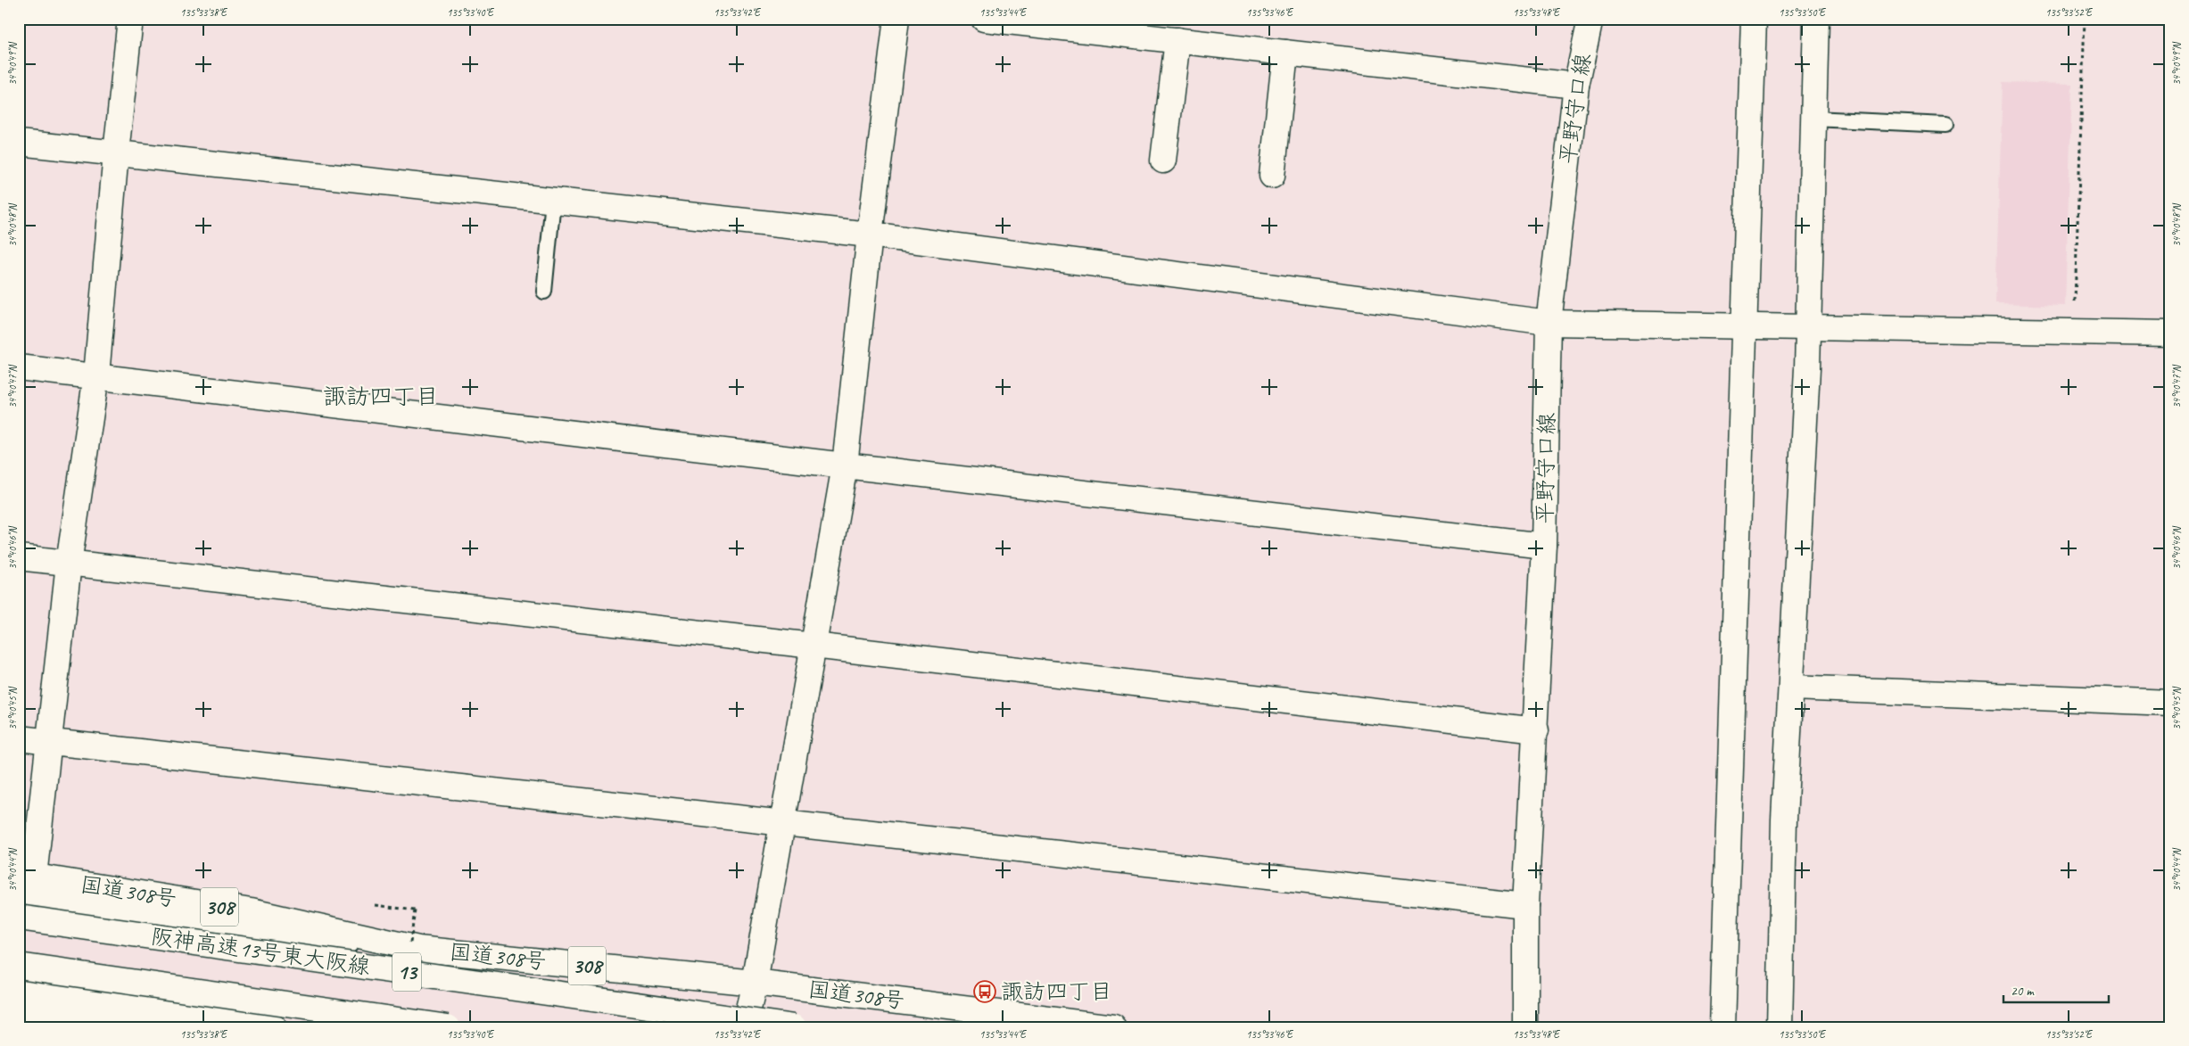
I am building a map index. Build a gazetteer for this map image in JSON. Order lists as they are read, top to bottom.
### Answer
{
  "streets": {
    "main road": [
      "平野守口線",
      "国道308号",
      "308",
      "阪神高速13号東大阪線",
      "13"
    ]
  },
  "districts": ["諏訪四丁目"],
  "places": {
    "bus stop": ["諏訪四丁目"]
  },
  "scale_bar": "20 m",
  "coordinates": [
    "135°33'38\"E",
    "135°33'40\"E",
    "135°33'42\"E",
    "135°33'44\"E",
    "135°33'46\"E",
    "135°33'48\"E",
    "135°33'50\"E",
    "135°33'52\"E",
    "34°40'49\"N",
    "34°40'48\"N",
    "34°40'47\"N",
    "34°40'46\"N",
    "34°40'45\"N",
    "34°40'44\"N"
  ]
}
